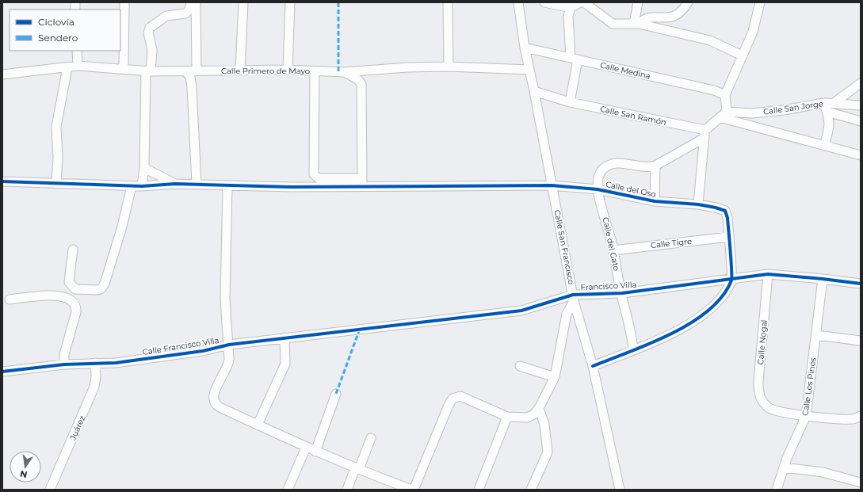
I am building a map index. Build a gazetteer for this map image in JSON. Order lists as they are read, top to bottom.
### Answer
{
  "streets": {
    "street": [
      "Calle Primero de Mayo",
      "Calle Medina",
      "Calle San Jorge",
      "Calle San Ramón",
      "Calle del Oso",
      "Calle Tigre",
      "Calle del Gato",
      "Calle San Francisco",
      "Francisco Villa",
      "Calle Nogal",
      "Calle Francisco Villa",
      "Calle Los Pinos",
      "Juárez"
    ]
  },
  "crossings": [
    ["Calle Primero de Mayo", "Calle San Francisco"],
    ["Calle Medina", "Calle San Francisco"],
    ["Calle San Ramón", "Calle San Francisco"],
    ["Calle del Oso", "Calle Tigre"],
    ["Calle del Oso", "Calle del Gato"],
    ["Calle del Oso", "Calle San Francisco"],
    ["Calle Tigre", "Calle del Gato"],
    ["Calle del Gato", "Francisco Villa"],
    ["Calle San Francisco", "Francisco Villa"],
    ["Francisco Villa", "Calle Nogal"],
    ["Francisco Villa", "Calle Francisco Villa"],
    ["Francisco Villa", "Calle Los Pinos"],
    ["Calle Nogal", "Calle Los Pinos"],
    ["Calle Francisco Villa", "Juárez"]
  ],
  "legend": ["Ciclovía", "Sendero"],
  "north": "bottom"
}
